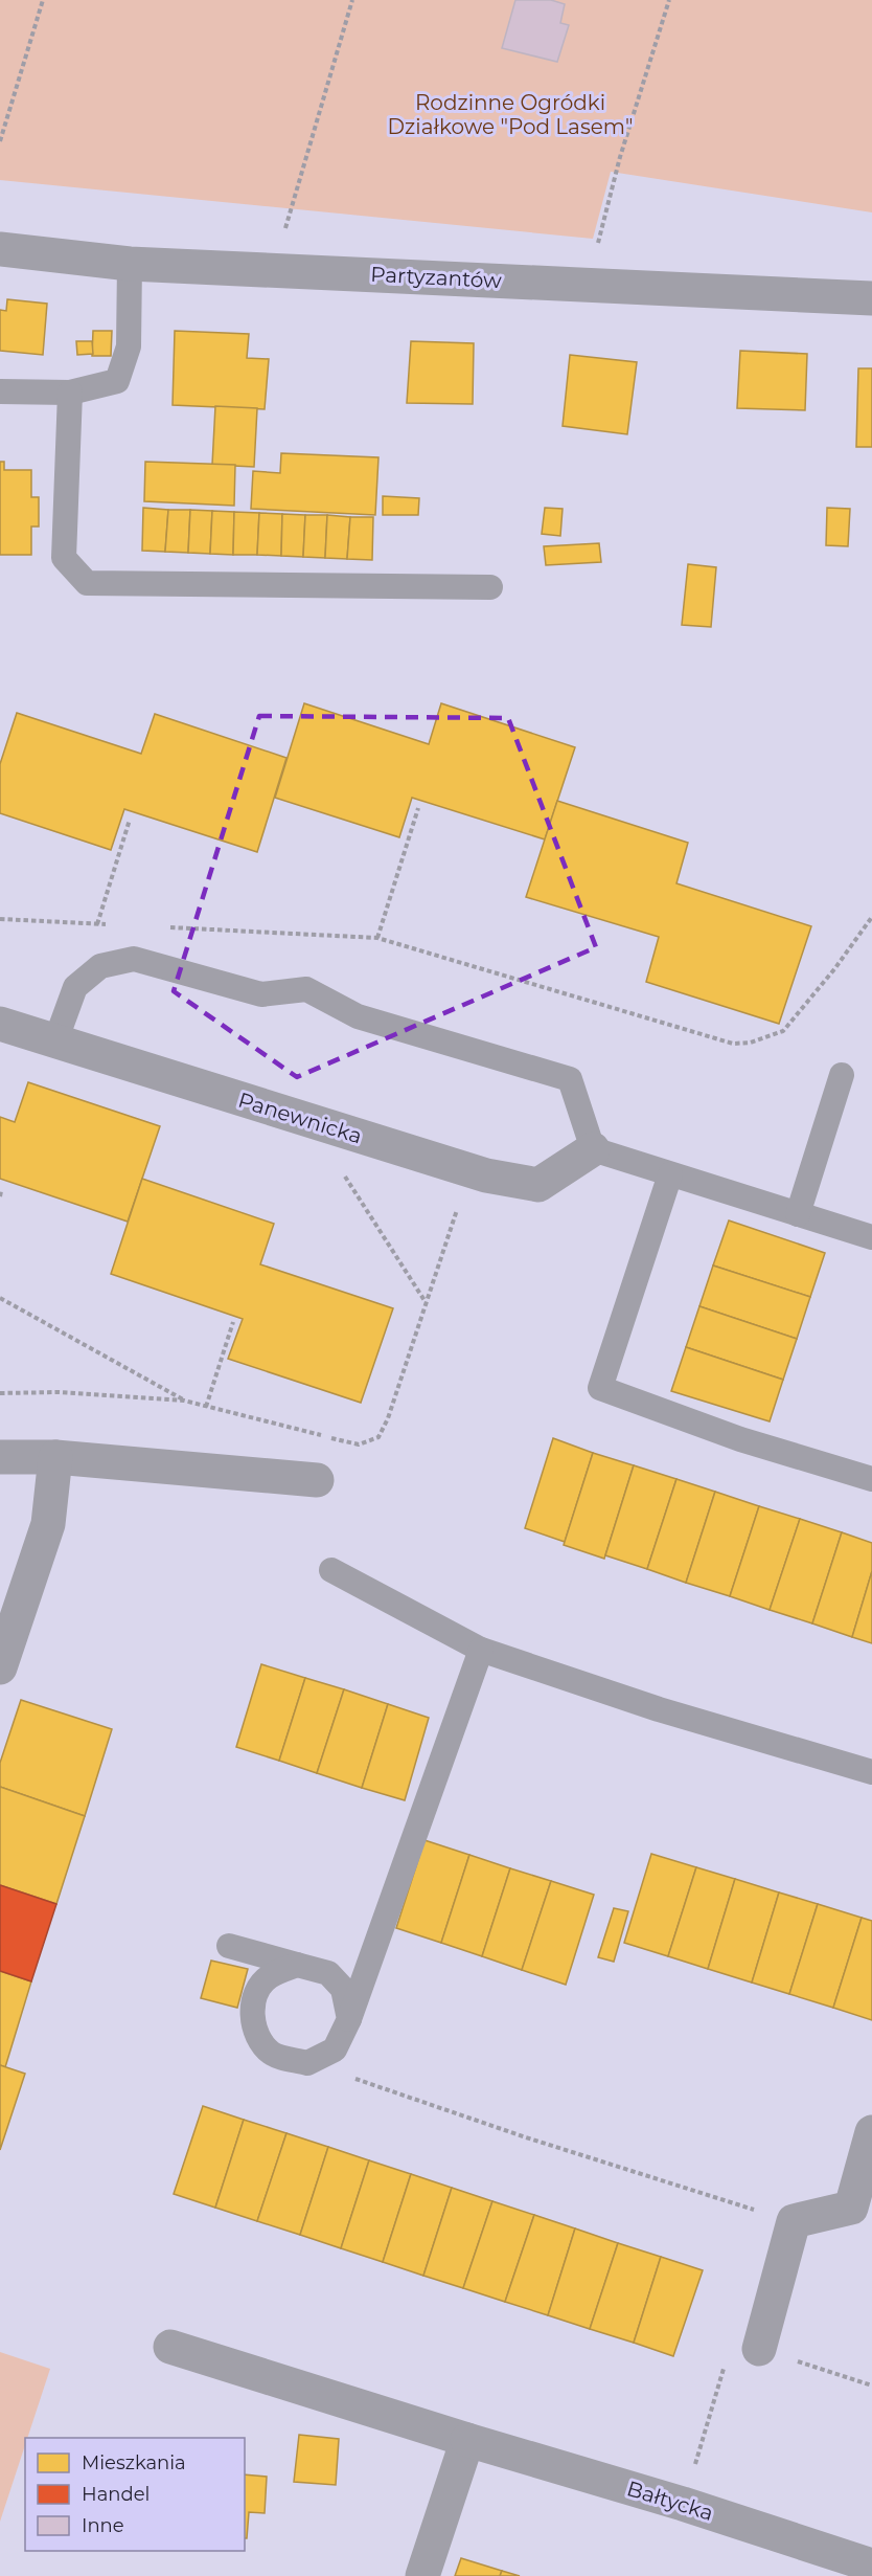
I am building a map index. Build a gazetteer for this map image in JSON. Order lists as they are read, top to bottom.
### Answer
{
  "streets": {
    "street": ["Partyzantów", "Panewnicka", "Bałtycka"]
  },
  "parks": ["Rodzinne Ogródki Działkowe \"Pod Lasem\""],
  "legend": ["Mieszkania", "Handel", "Inne"]
}
